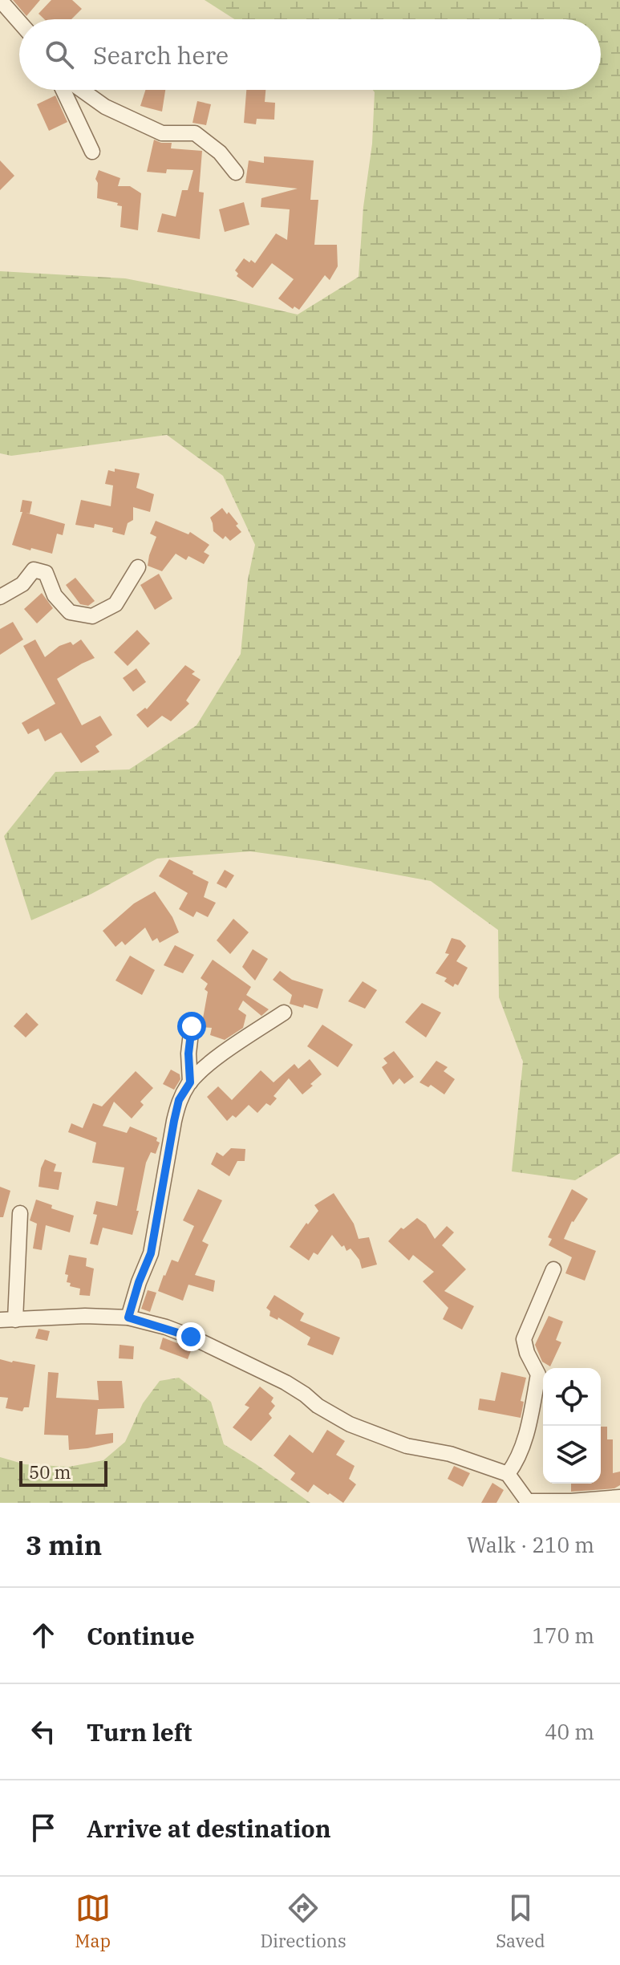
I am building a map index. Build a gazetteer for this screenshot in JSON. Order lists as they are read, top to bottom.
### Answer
{
  "scale_bar": "50 m",
  "page": {
    "search": "Search here",
    "scale": "50 m",
    "heading": ["3 min", "Walk · 210 m"],
    "list": [
      ["Continue", "170 m"],
      ["Turn left", "40 m"],
      "Arrive at destination"
    ],
    "nav": ["Map", "Directions", "Saved"]
  }
}
